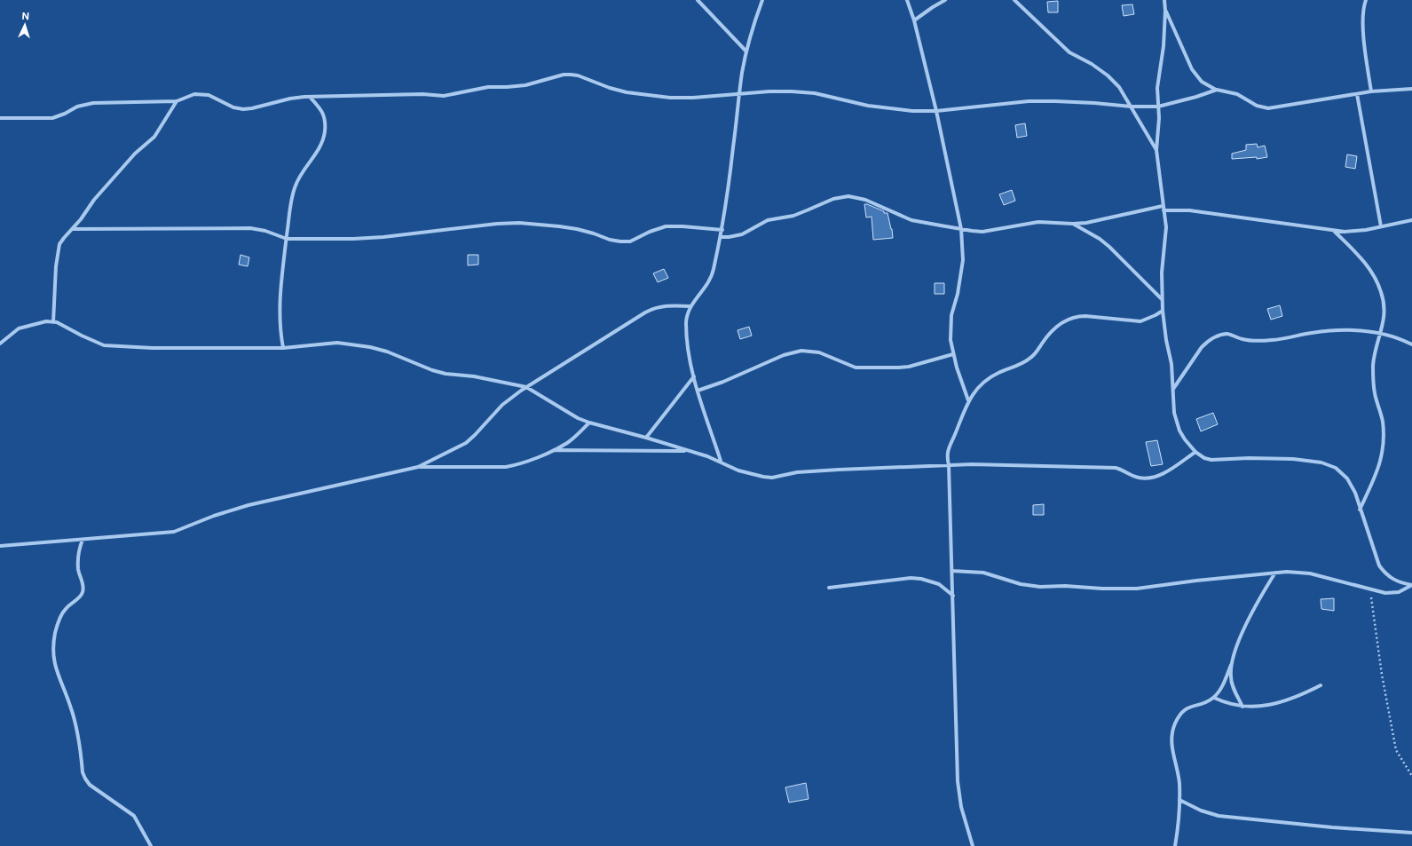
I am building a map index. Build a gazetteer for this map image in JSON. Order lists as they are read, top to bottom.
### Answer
{
  "north": "top"
}
